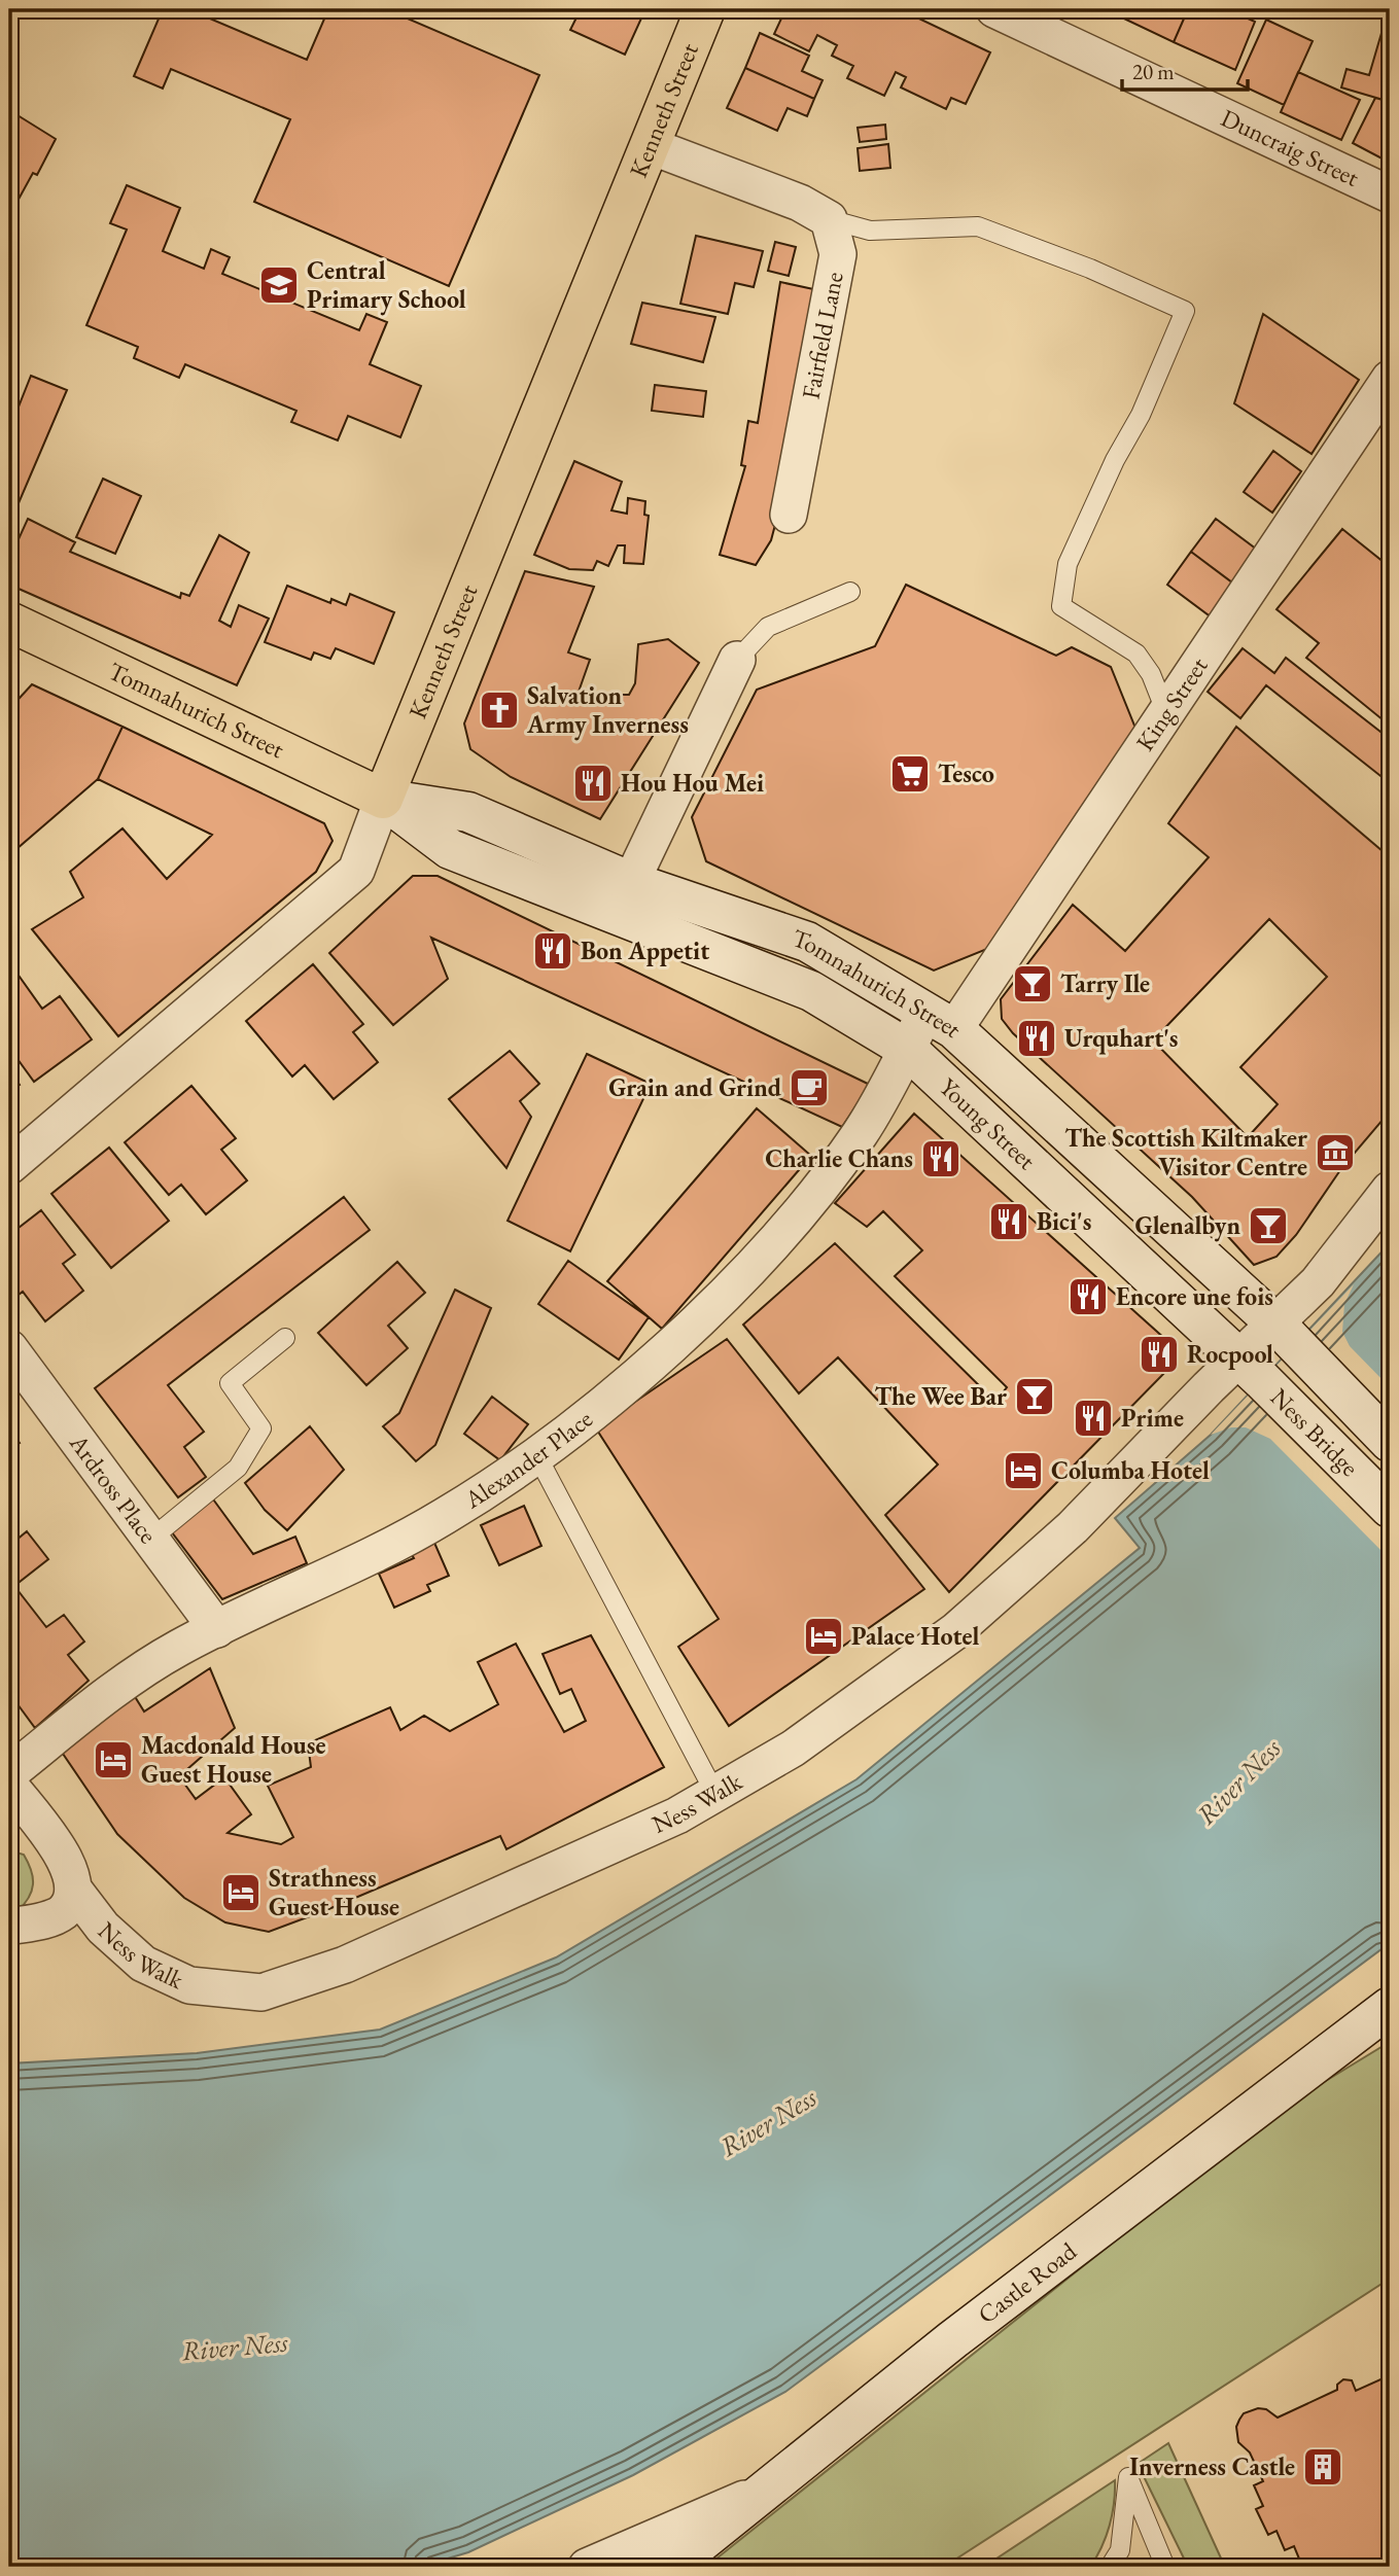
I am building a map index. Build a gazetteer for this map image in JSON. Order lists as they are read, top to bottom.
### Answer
{
  "streets": {
    "highway": ["Kenneth Street", "Tomnahurich Street"],
    "main road": ["Young Street", "Ness Bridge", "Castle Road"],
    "street": [
      "Duncraig Street",
      "Fairfield Lane",
      "King Street",
      "Alexander Place",
      "Ardross Place",
      "Ness Walk"
    ]
  },
  "crossings": [
    ["Kenneth Street", "Tomnahurich Street"],
    ["King Street", "Tomnahurich Street"],
    ["King Street", "Young Street"],
    ["Tomnahurich Street", "Young Street"],
    ["Tomnahurich Street", "Alexander Place"],
    ["Young Street", "Ness Bridge"],
    ["Young Street", "Alexander Place"],
    ["Young Street", "Ness Walk"],
    ["Ness Bridge", "Ness Walk"],
    ["Alexander Place", "Ardross Place"]
  ],
  "water": ["River Ness"],
  "places": {
    "school or university": ["Central Primary School"],
    "church": ["Salvation Army Inverness"],
    "supermarket": ["Tesco"],
    "restaurant": [
      "Hou Hou Mei",
      "Bon Appetit",
      "Urquhart's",
      "Charlie Chans",
      "Bici's",
      "Encore une fois",
      "Rocpool",
      "Prime"
    ],
    "bar": ["Tarry Ile", "Glenalbyn", "The Wee Bar"],
    "cafe": ["Grain and Grind"],
    "museum": ["The Scottish Kiltmaker Visitor Centre"],
    "hotel": [
      "Columba Hotel",
      "Palace Hotel",
      "Macdonald House Guest House",
      "Strathness Guest House"
    ],
    "building": ["Inverness Castle"]
  },
  "scale_bar": "20 m"
}
